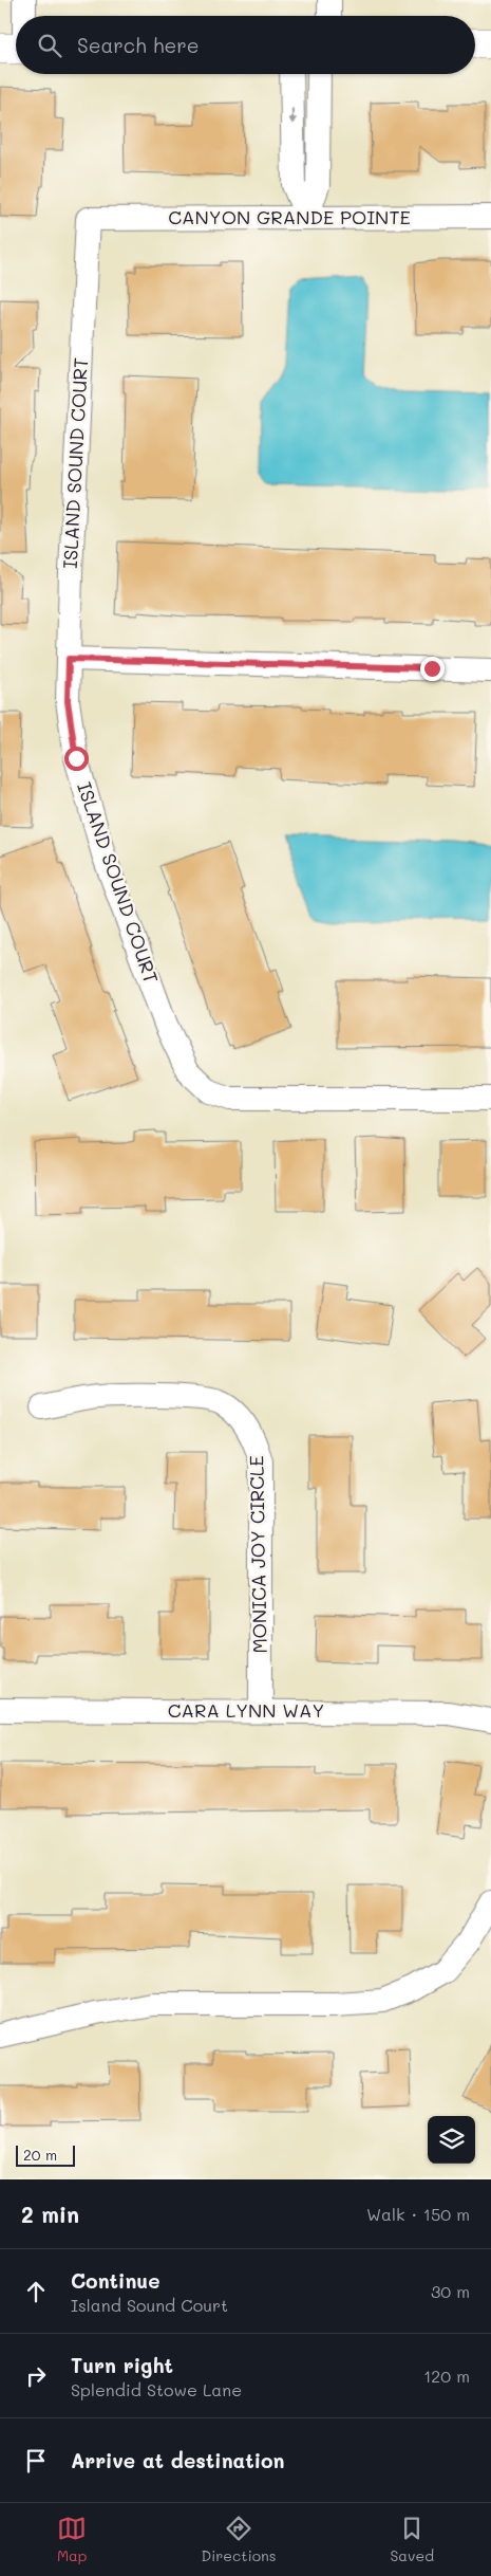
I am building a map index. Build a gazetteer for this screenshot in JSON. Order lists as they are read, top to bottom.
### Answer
{
  "streets": {
    "street": [
      "CANYON GRANDE POINTE",
      "ISLAND SOUND COURT",
      "MONICA JOY CIRCLE",
      "CARA LYNN WAY"
    ]
  },
  "crossings": [
    ["CANYON GRANDE POINTE", "ISLAND SOUND COURT"],
    ["MONICA JOY CIRCLE", "CARA LYNN WAY"]
  ],
  "scale_bar": "20 m",
  "page": {
    "search": "Search here",
    "scale": "20 m",
    "heading": ["2 min", "Walk · 150 m"],
    "list": [
      ["Continue", "Island Sound Court", "30 m"],
      ["Turn right", "Splendid Stowe Lane", "120 m"],
      "Arrive at destination"
    ],
    "nav": ["Map", "Directions", "Saved"]
  }
}
